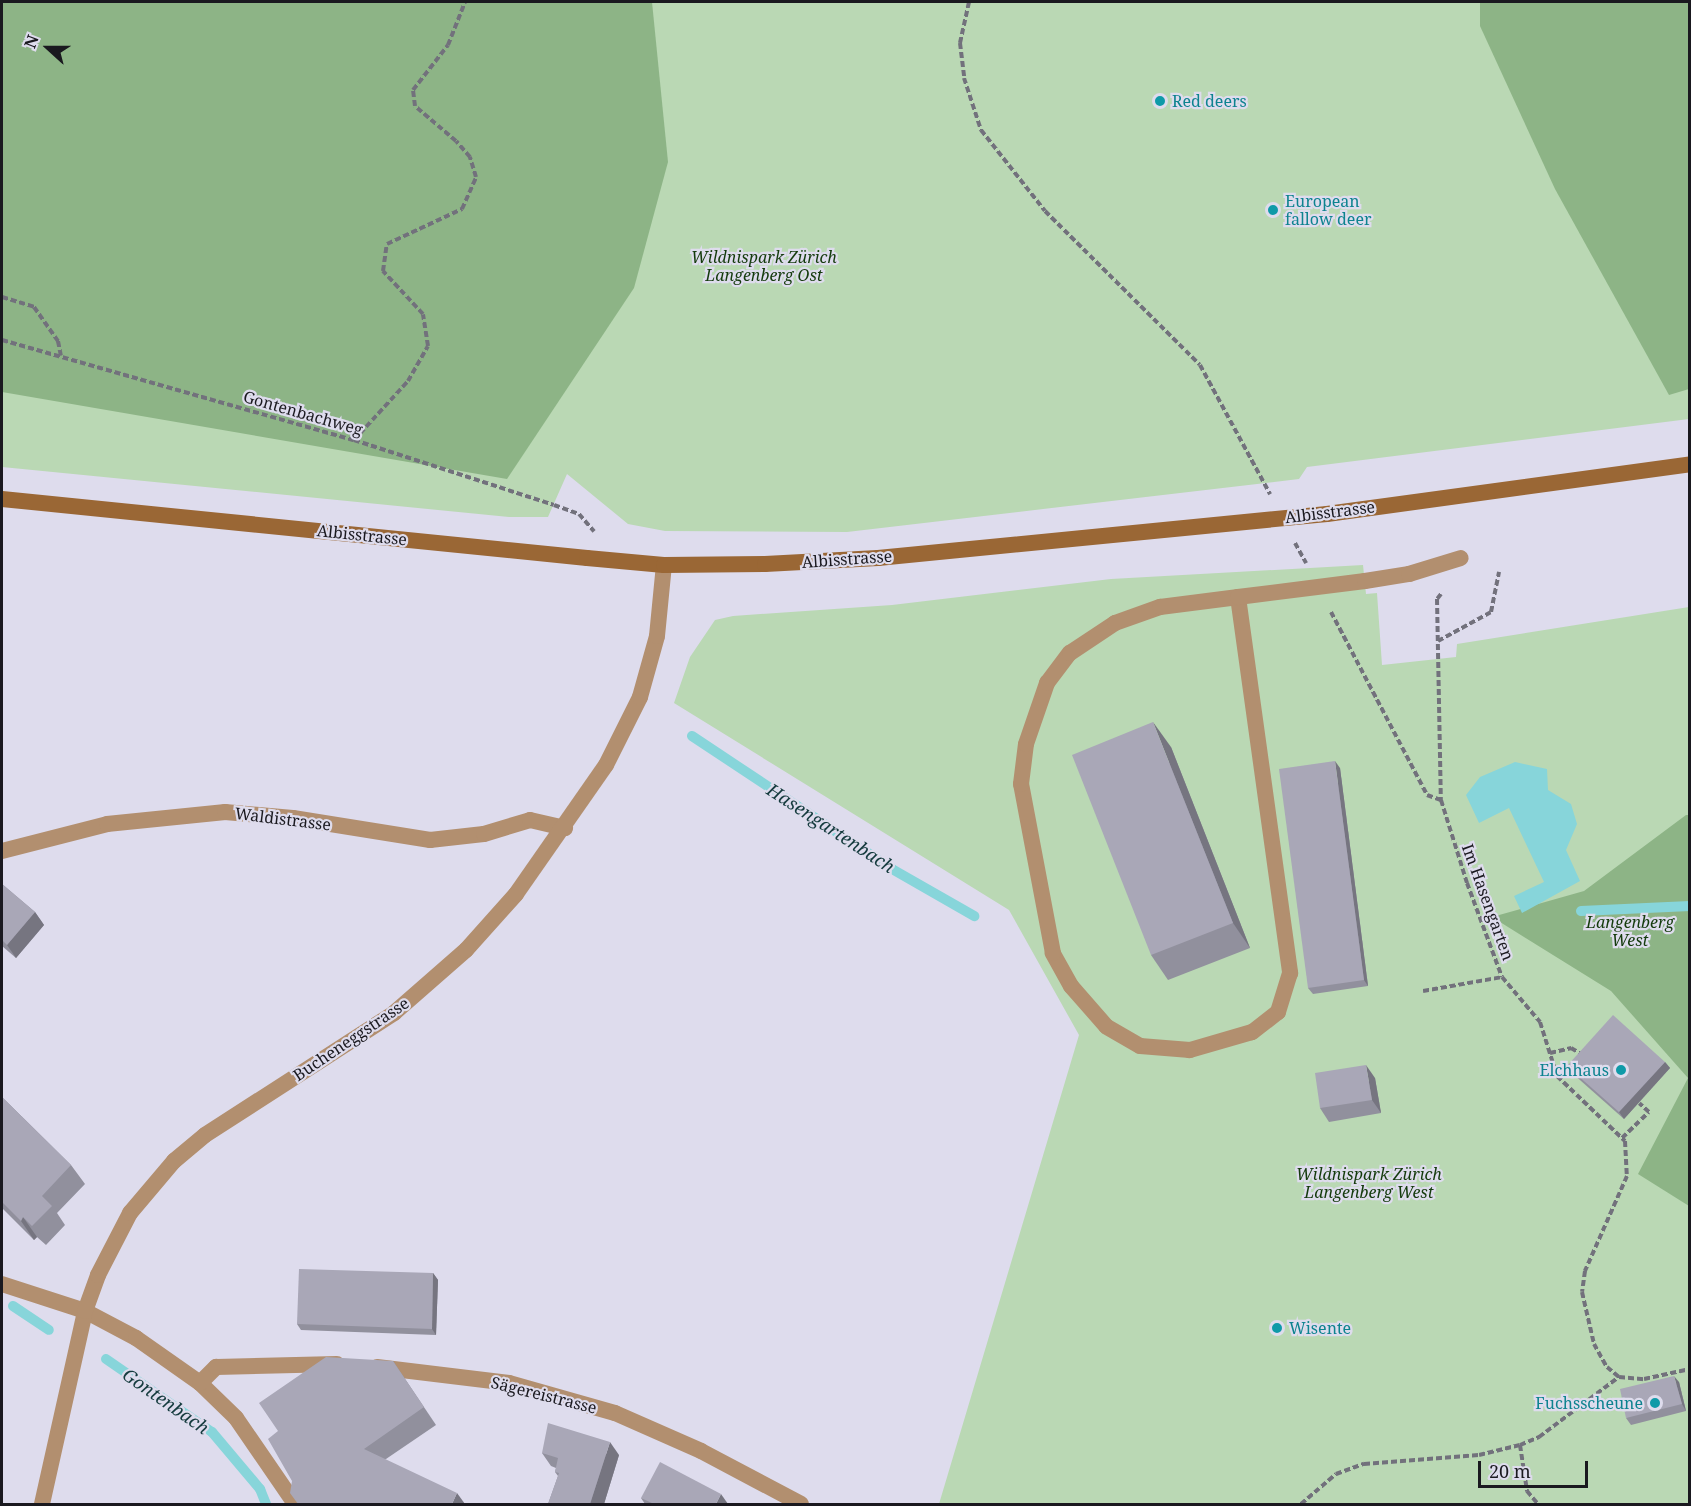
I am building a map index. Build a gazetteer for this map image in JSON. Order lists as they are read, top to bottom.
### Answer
{
  "streets": {
    "main road": ["Albisstrasse"],
    "street": ["Waldistrasse", "Bucheneggstrasse", "Sägereistrasse"],
    "path": ["Gontenbachweg", "Im Hasengarten"]
  },
  "crossings": [
    ["Albisstrasse", "Bucheneggstrasse"],
    ["Waldistrasse", "Bucheneggstrasse"]
  ],
  "water": ["Hasengartenbach", "Gontenbach"],
  "parks": ["Wildnispark Zürich Langenberg Ost", "Langenberg West", "Wildnispark Zürich Langenberg West"],
  "places": [
    "Red deers",
    "European fallow deer",
    "Elchhaus",
    "Wisente",
    "Fuchsscheune"
  ],
  "scale_bar": "20 m",
  "north": "left"
}
